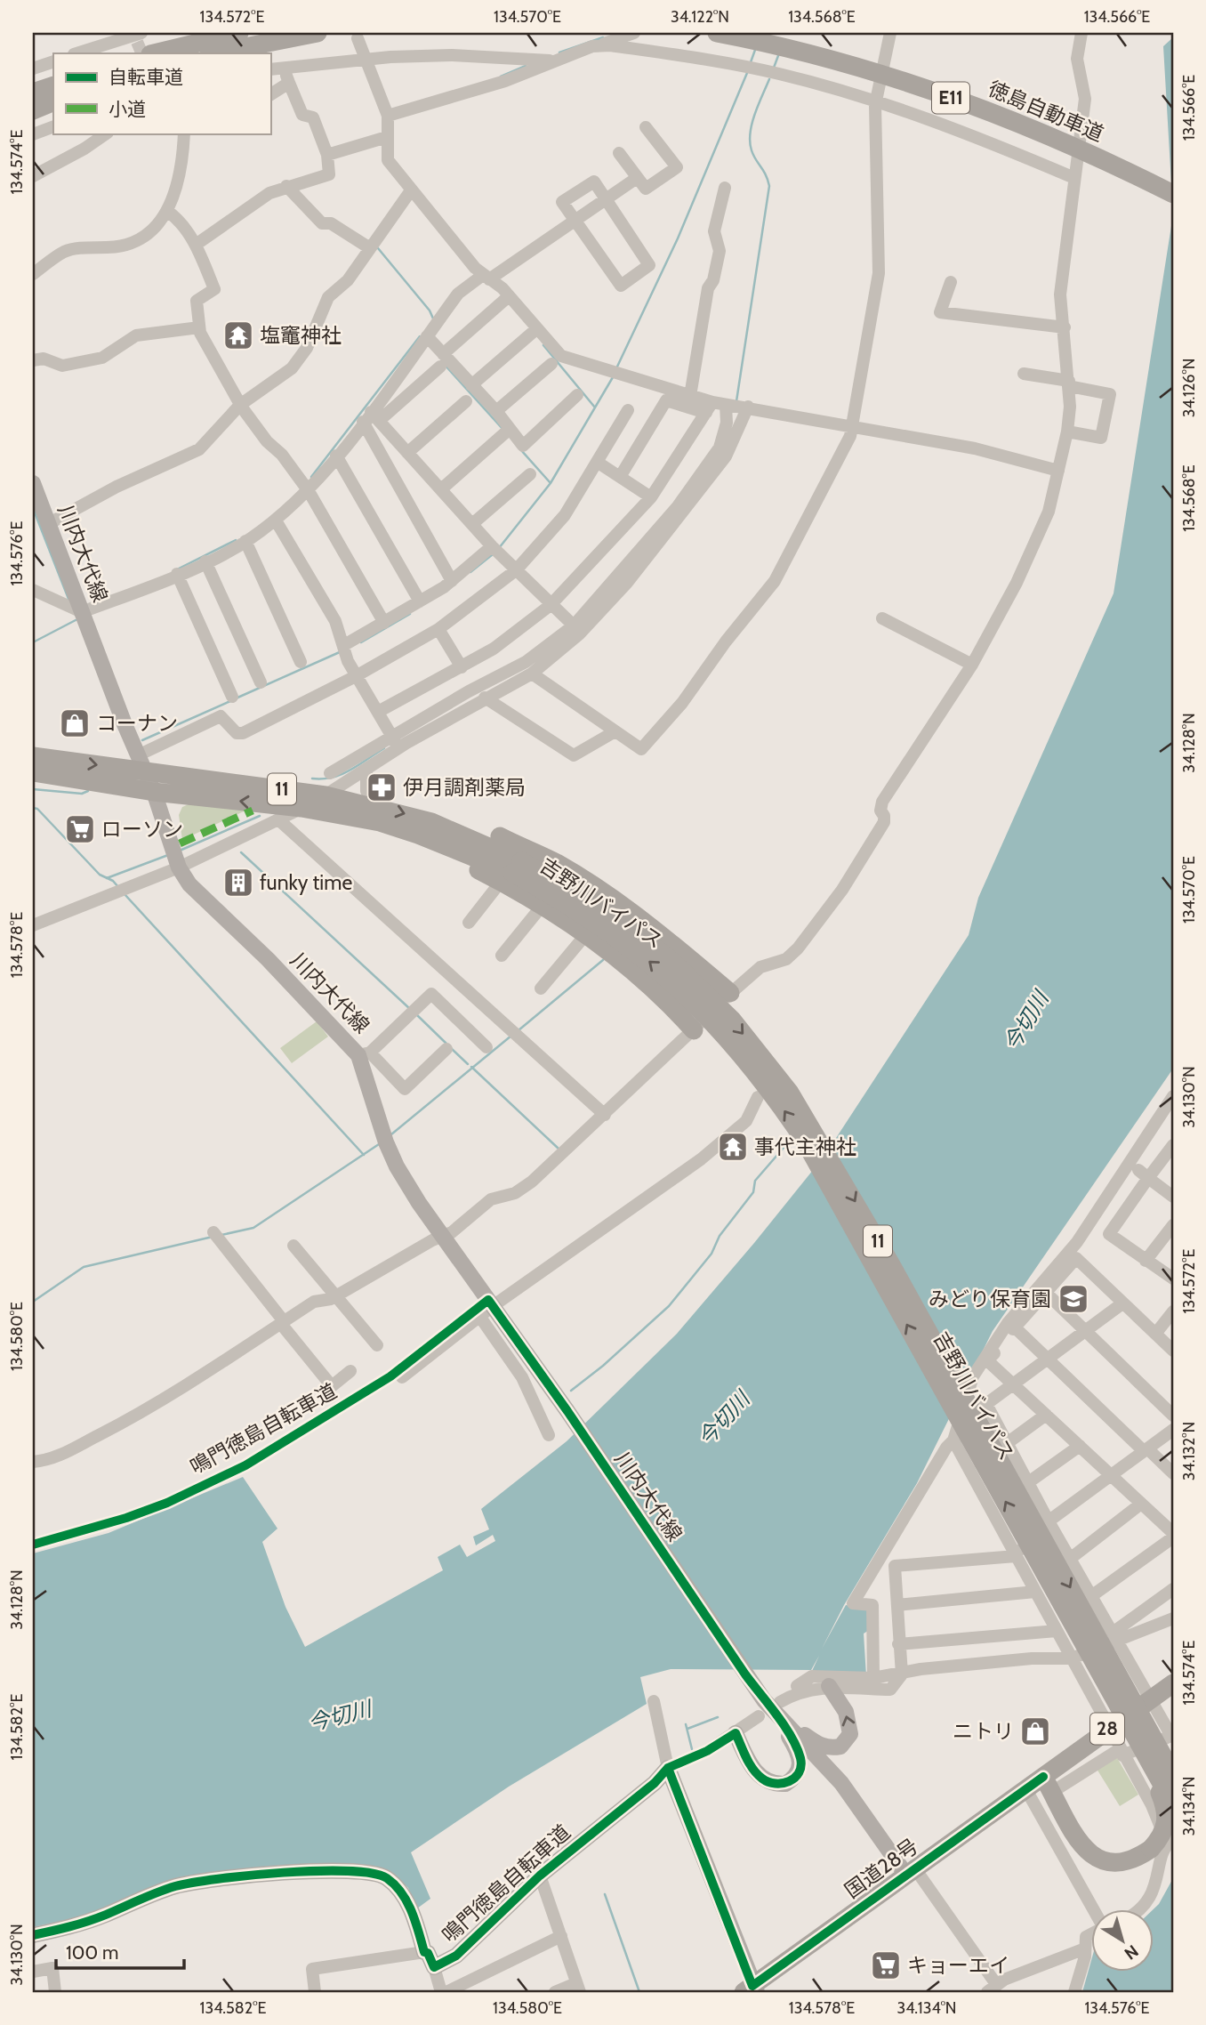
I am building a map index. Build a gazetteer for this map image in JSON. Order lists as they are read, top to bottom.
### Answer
{
  "streets": {
    "highway": [
      "E11",
      "徳島自動車道",
      "11",
      "吉野川バイパス",
      "28",
      "国道28号"
    ],
    "main road": ["川内大代線", "鳴門徳島自転車道"]
  },
  "crossings": [
    ["川内大代線", "吉野川バイパス"],
    ["川内大代線", "国道28号"],
    ["11", "吉野川バイパス"]
  ],
  "water": ["今切川"],
  "places": {
    "temple": ["塩竈神社", "事代主神社"],
    "shop": ["コーナン", "ニトリ"],
    "pharmacy": ["伊月調剤薬局"],
    "supermarket": ["ローソン", "キョーエイ"],
    "building": ["funky time"],
    "school or university": ["みどり保育園"]
  },
  "legend": ["自転車道", "小道"],
  "scale_bar": "100 m",
  "north": "bottom right",
  "coordinates": [
    "134.572°E",
    "134.570°E",
    "34.122°N",
    "134.568°E",
    "134.566°E",
    "134.574°E",
    "34.126°N",
    "134.576°E",
    "34.128°N",
    "134.578°E",
    "34.130°N",
    "134.580°E",
    "34.132°N",
    "134.582°E",
    "34.134°N"
  ]
}
